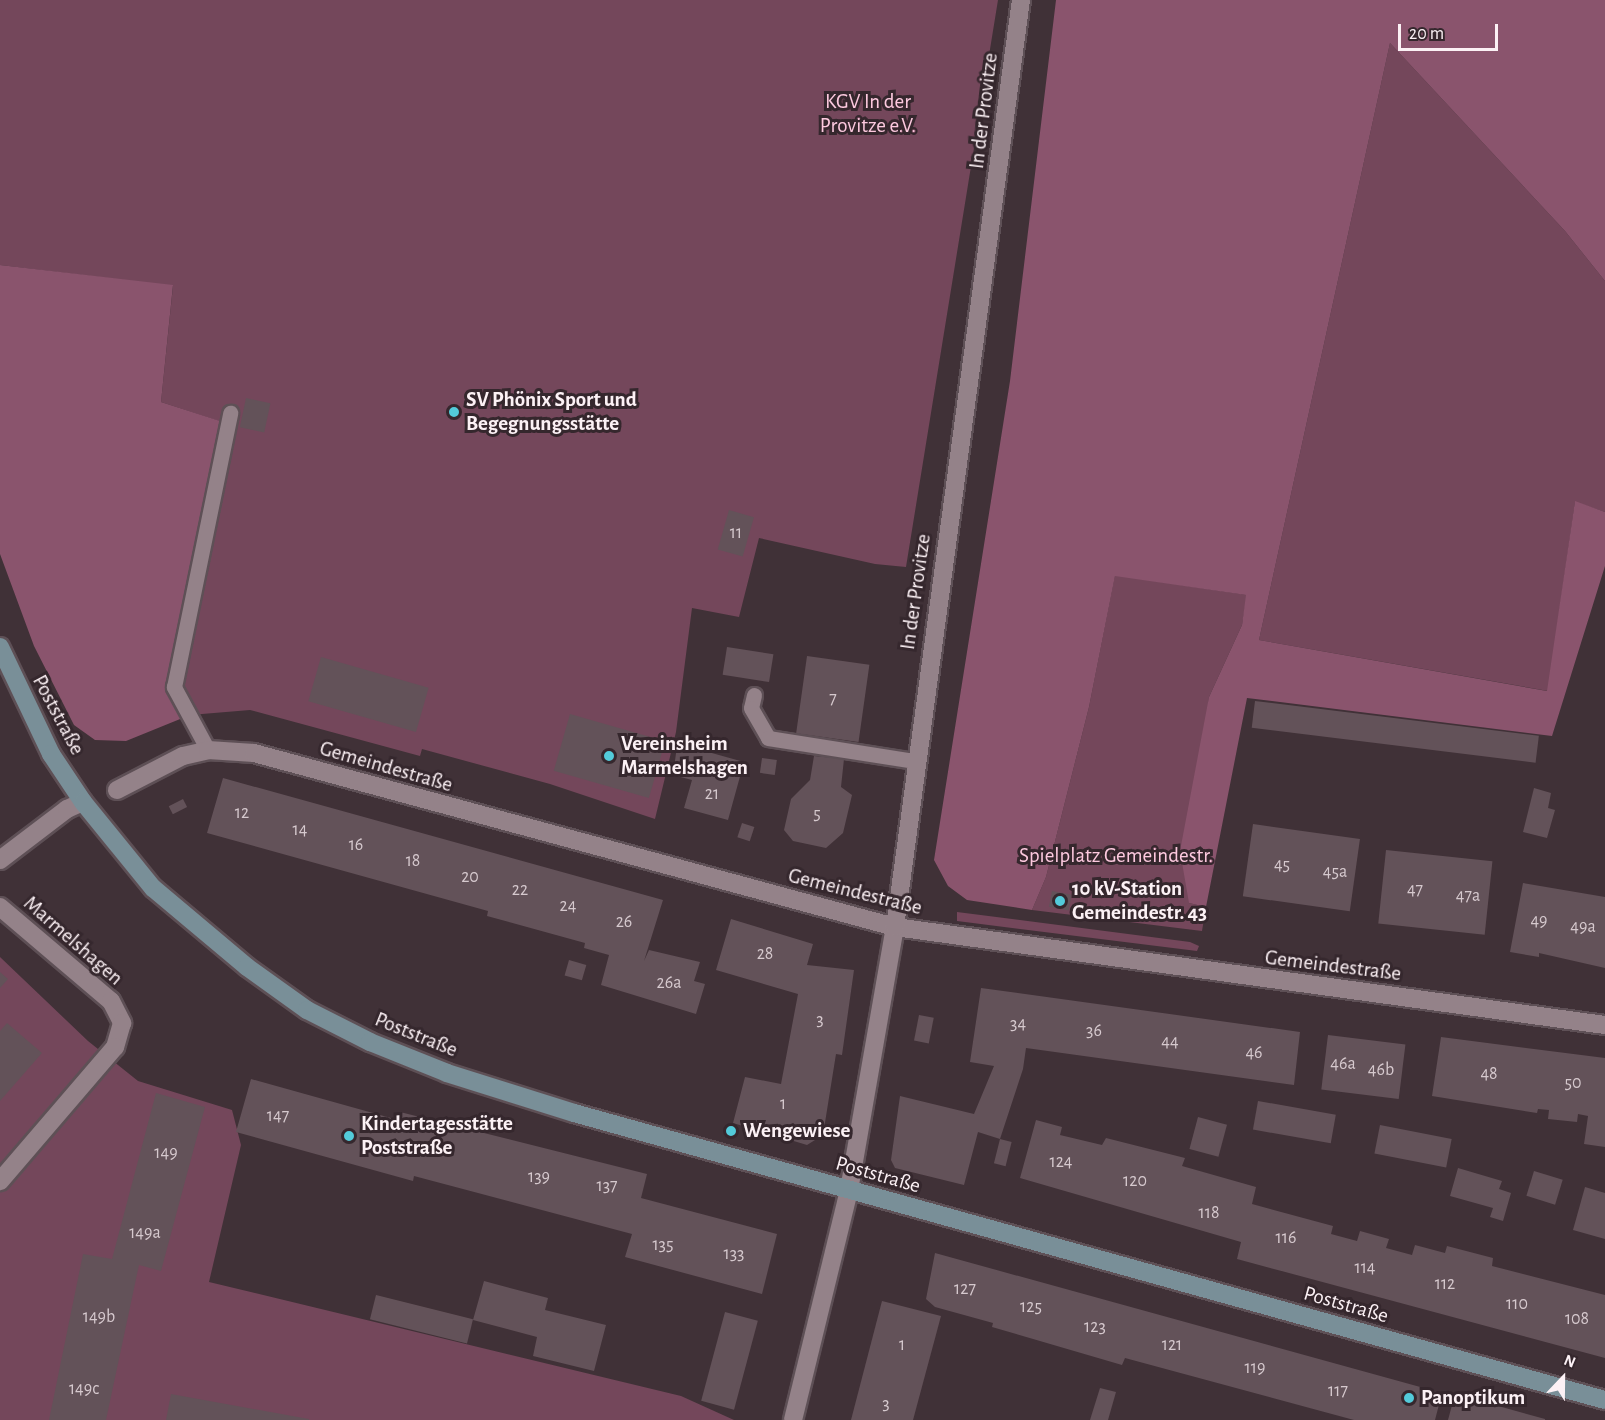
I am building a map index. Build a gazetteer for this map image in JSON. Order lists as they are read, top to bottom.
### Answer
{
  "streets": {
    "street": [
      "In der Provitze",
      "Poststraße",
      "Gemeindestraße",
      "Marmelshagen"
    ]
  },
  "crossings": [
    ["In der Provitze", "Poststraße"],
    ["In der Provitze", "Gemeindestraße"]
  ],
  "parks": ["KGV In der Provitze e.V.", "Spielplatz Gemeindestr."],
  "places": [
    "SV Phönix Sport und Begegnungsstätte",
    "Vereinsheim Marmelshagen",
    "10 kV-Station Gemeindestr. 43",
    "Wengewiese",
    "Kindertagesstätte Poststraße",
    "Panoptikum"
  ],
  "house_numbers": [
    "11",
    "7",
    "21",
    "12",
    "5",
    "14",
    "16",
    "18",
    "45",
    "45a",
    "20",
    "22",
    "47",
    "47a",
    "24",
    "49",
    "26",
    "49a",
    "28",
    "26a",
    "3",
    "34",
    "36",
    "44",
    "46",
    "46a",
    "46b",
    "48",
    "50",
    "1",
    "147",
    "149",
    "124",
    "139",
    "120",
    "137",
    "118",
    "149a",
    "116",
    "135",
    "133",
    "114",
    "112",
    "127",
    "110",
    "125",
    "149b",
    "108",
    "123",
    "1",
    "121",
    "119",
    "149c",
    "117",
    "3"
  ],
  "scale_bar": "20 m",
  "north": "top"
}
